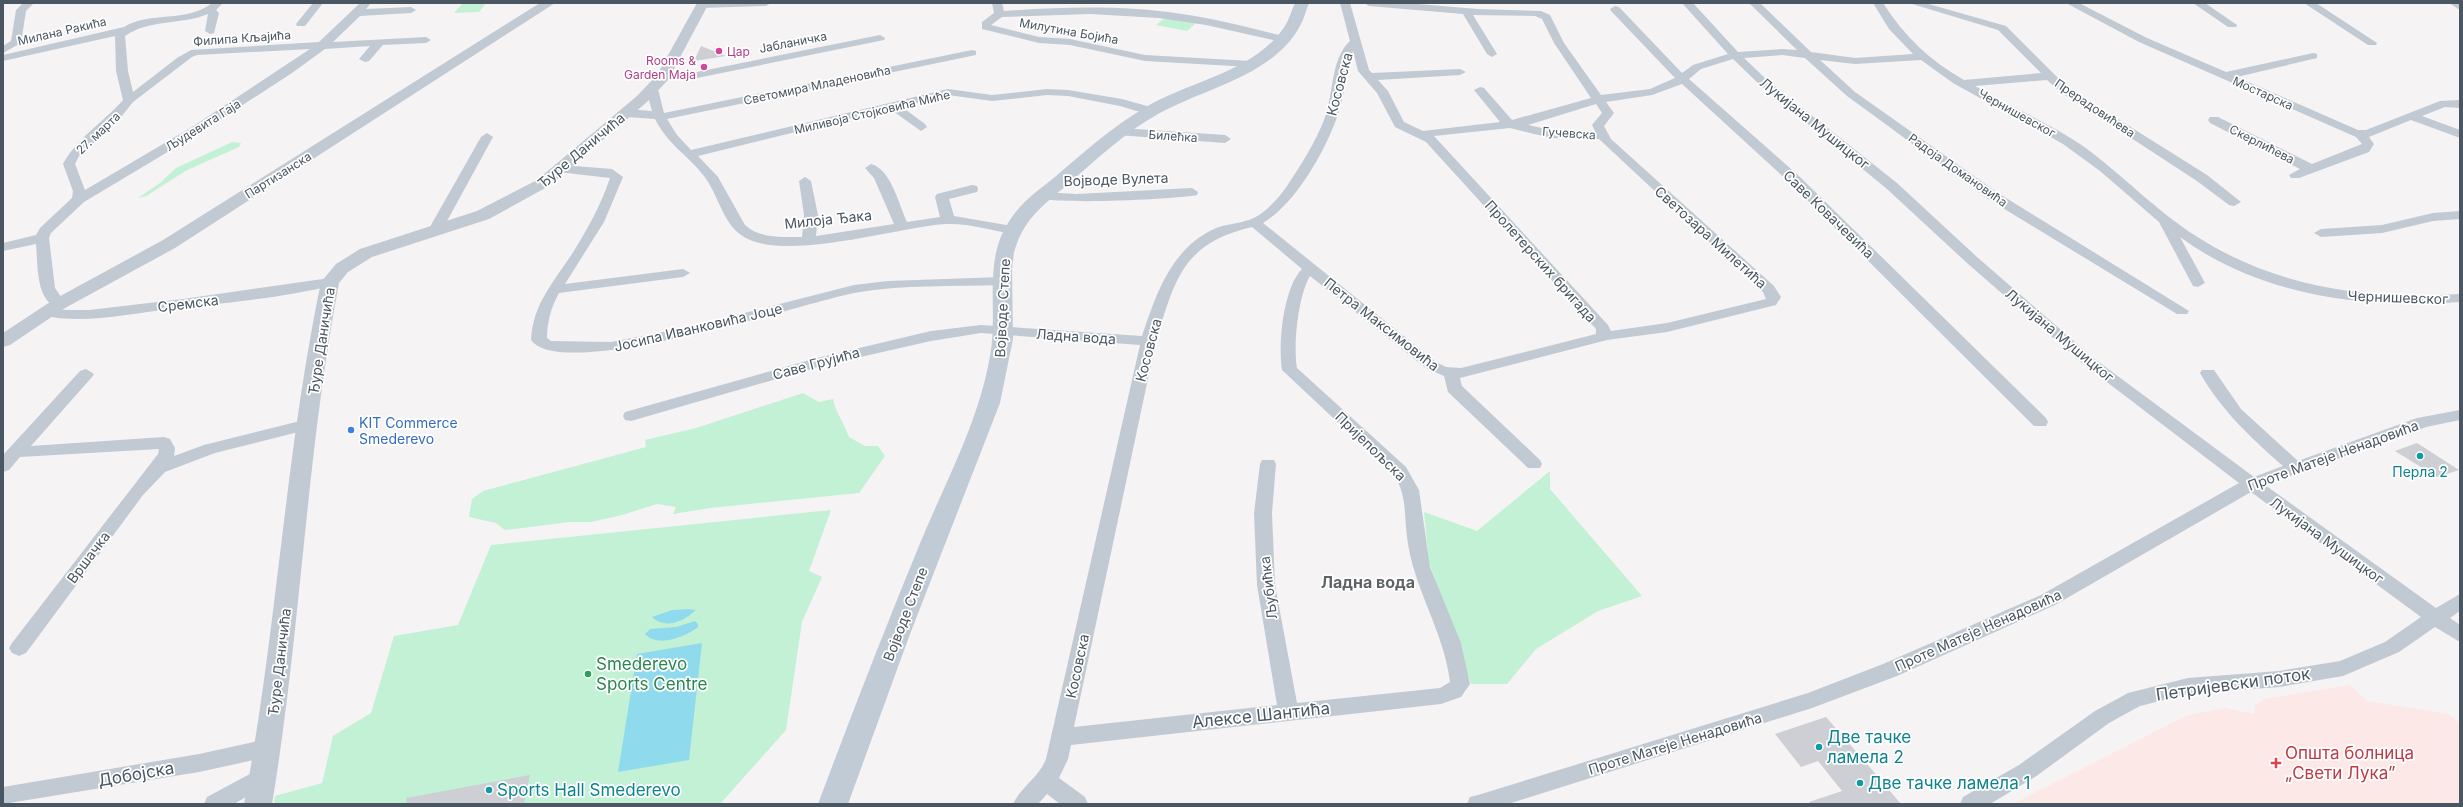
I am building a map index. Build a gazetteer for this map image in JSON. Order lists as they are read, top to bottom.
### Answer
{
  "streets": {
    "main road": ["Војводе Степе"],
    "street": [
      "Милана Ракића",
      "Милутина Бојића",
      "Филипа Кљајића",
      "Јабланичка",
      "Косовска",
      "Светомира Младеновића",
      "Мостарска",
      "Прерадовићева",
      "Миливоја Стојковића Миће",
      "Чернишевског",
      "Лукијана Мушицког",
      "Људевита Гаја",
      "27. марта",
      "Гучевска",
      "Билећка",
      "Скерлићева",
      "Ђуре Даничића",
      "Радоја Домановића",
      "Партизанска",
      "Војводе Вулета",
      "Саве Ковачевића",
      "Милоја Ђака",
      "Светозара Милетића",
      "Пролетерских бригада",
      "Сремска",
      "Петра Максимовића",
      "Јосипа Иванковића Јоце",
      "Ладна вода",
      "Саве Грујића",
      "Пријепољска",
      "Проте Матеје Ненадовића",
      "Вршачка",
      "Љубићка",
      "Петријевски поток",
      "Алексе Шантића",
      "Добојска"
    ]
  },
  "crossings": [
    ["Милана Ракића", "27. марта"],
    ["Милутина Бојића", "Војводе Степе"],
    ["Филипа Кљајића", "Људевита Гаја"],
    ["Филипа Кљајића", "27. марта"],
    ["Јабланичка", "Ђуре Даничића"],
    ["Косовска", "Пролетерских бригада"],
    ["Косовска", "Петра Максимовића"],
    ["Косовска", "Ладна вода"],
    ["Косовска", "Алексе Шантића"],
    ["Светомира Младеновића", "Милоја Ђака"],
    ["Миливоја Стојковића Миће", "Милоја Ђака"],
    ["Миливоја Стојковића Миће", "Војводе Степе"],
    ["Лукијана Мушицког", "Проте Матеје Ненадовића"],
    ["Лукијана Мушицког", "Петријевски поток"],
    ["Људевита Гаја", "27. марта"],
    ["Гучевска", "Светозара Милетића"],
    ["Билећка", "Војводе Степе"],
    ["Ђуре Даничића", "Милоја Ђака"],
    ["Ђуре Даничића", "Сремска"],
    ["Ђуре Даничића", "Јосипа Иванковића Јоце"],
    ["Ђуре Даничића", "Вршачка"],
    ["Ђуре Даничића", "Добојска"],
    ["Партизанска", "Сремска"],
    ["Војводе Вулета", "Војводе Степе"],
    ["Милоја Ђака", "Војводе Степе"],
    ["Светозара Милетића", "Пролетерских бригада"],
    ["Пролетерских бригада", "Петра Максимовића"],
    ["Војводе Степе", "Јосипа Иванковића Јоце"],
    ["Војводе Степе", "Ладна вода"],
    ["Војводе Степе", "Саве Грујића"],
    ["Петра Максимовића", "Пријепољска"],
    ["Ладна вода", "Саве Грујића"],
    ["Пријепољска", "Алексе Шантића"],
    ["Љубићка", "Алексе Шантића"]
  ],
  "districts": ["Ладна вода"],
  "places": {
    "other": [
      "Цар",
      "Rooms & Garden Maja",
      "KIT Commerce Smederevo",
      "Перла 2",
      "Smederevo Sports Centre",
      "Две тачке ламела 2",
      "Две тачке ламела 1",
      "Sports Hall Smederevo"
    ],
    "health": ["Општа болница „Свети Лука”"]
  }
}
